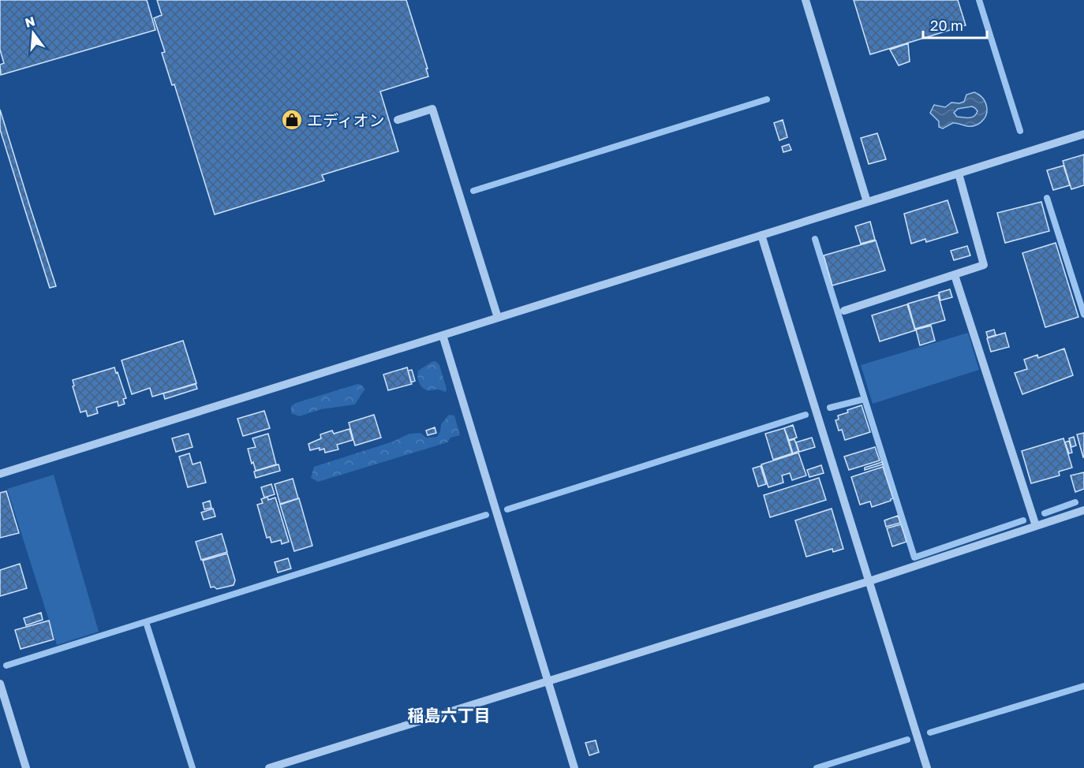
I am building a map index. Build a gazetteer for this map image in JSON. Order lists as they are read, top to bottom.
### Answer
{
  "districts": ["稲島六丁目"],
  "places": {
    "shop": ["エディオン"]
  },
  "scale_bar": "20 m",
  "north": "top"
}
